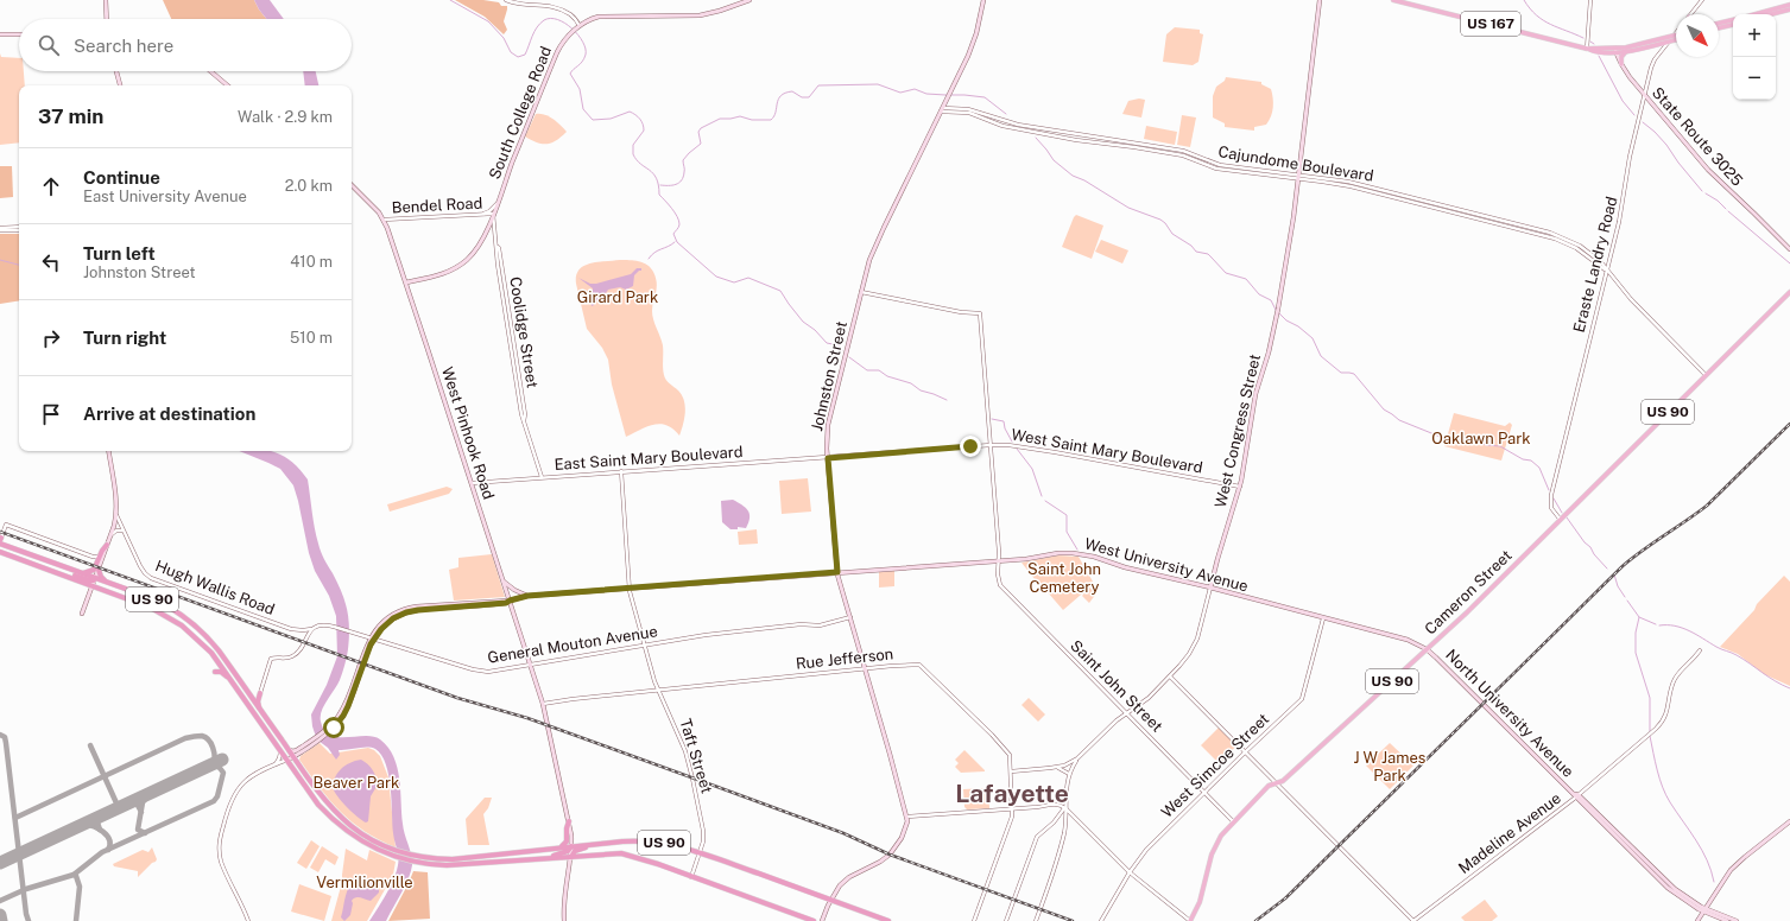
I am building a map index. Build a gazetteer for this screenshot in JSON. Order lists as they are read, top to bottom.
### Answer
{
  "streets": {
    "highway": ["US 90"],
    "main road": [
      "US 167",
      "South College Road",
      "State Route 3025",
      "Johnston Street",
      "West Congress Street",
      "West Pinhook Road",
      "West University Avenue",
      "Cameron Street",
      "North University Avenue"
    ],
    "street": [
      "Cajundome Boulevard",
      "Bendel Road",
      "Eraste Landry Road",
      "Coolidge Street",
      "West Saint Mary Boulevard",
      "East Saint Mary Boulevard",
      "Hugh Wallis Road",
      "General Mouton Avenue",
      "Rue Jefferson",
      "Saint John Street",
      "Taft Street",
      "West Simcoe Street",
      "Madeline Avenue"
    ]
  },
  "crossings": [
    ["US 167", "State Route 3025"],
    ["US 167", "Eraste Landry Road"],
    ["South College Road", "Bendel Road"],
    ["South College Road", "Coolidge Street"],
    ["South College Road", "West Pinhook Road"],
    ["State Route 3025", "Eraste Landry Road"],
    ["Cajundome Boulevard", "Eraste Landry Road"],
    ["Cajundome Boulevard", "Johnston Street"],
    ["Cajundome Boulevard", "West Congress Street"],
    ["Cajundome Boulevard", "Cameron Street"],
    ["Bendel Road", "Coolidge Street"],
    ["Bendel Road", "West Pinhook Road"],
    ["Eraste Landry Road", "Cameron Street"],
    ["Coolidge Street", "East Saint Mary Boulevard"],
    ["Johnston Street", "West Saint Mary Boulevard"],
    ["Johnston Street", "East Saint Mary Boulevard"],
    ["Johnston Street", "West University Avenue"],
    ["Johnston Street", "General Mouton Avenue"],
    ["Johnston Street", "Rue Jefferson"],
    ["Johnston Street", "Saint John Street"],
    ["US 90", "West Pinhook Road"],
    ["US 90", "Taft Street"],
    ["West Congress Street", "West Saint Mary Boulevard"],
    ["West Congress Street", "West University Avenue"],
    ["West Congress Street", "Saint John Street"],
    ["West Pinhook Road", "East Saint Mary Boulevard"],
    ["West Pinhook Road", "West University Avenue"],
    ["West Pinhook Road", "General Mouton Avenue"],
    ["West Pinhook Road", "Rue Jefferson"],
    ["West Saint Mary Boulevard", "East Saint Mary Boulevard"],
    ["West Saint Mary Boulevard", "Saint John Street"],
    ["East Saint Mary Boulevard", "Taft Street"],
    ["West University Avenue", "Cameron Street"],
    ["West University Avenue", "General Mouton Avenue"],
    ["West University Avenue", "Saint John Street"],
    ["West University Avenue", "North University Avenue"],
    ["West University Avenue", "Taft Street"],
    ["West University Avenue", "West Simcoe Street"],
    ["Hugh Wallis Road", "General Mouton Avenue"],
    ["Cameron Street", "Saint John Street"],
    ["Cameron Street", "North University Avenue"],
    ["General Mouton Avenue", "Taft Street"],
    ["Rue Jefferson", "Taft Street"],
    ["Saint John Street", "West Simcoe Street"],
    ["North University Avenue", "Madeline Avenue"]
  ],
  "districts": ["Lafayette"],
  "parks": [
    "Girard Park",
    "Oaklawn Park",
    "Saint John Cemetery",
    "J W James Park",
    "Beaver Park",
    "Vermilionville"
  ],
  "north": "bottom right",
  "page": {
    "map_buttons": ["+", "−"],
    "search": "Search here",
    "heading": ["37 min", "Walk · 2.9 km"],
    "list": [
      ["Continue", "East University Avenue", "2.0 km"],
      ["Turn left", "Johnston Street", "410 m"],
      ["Turn right", "510 m"],
      "Arrive at destination"
    ]
  }
}
